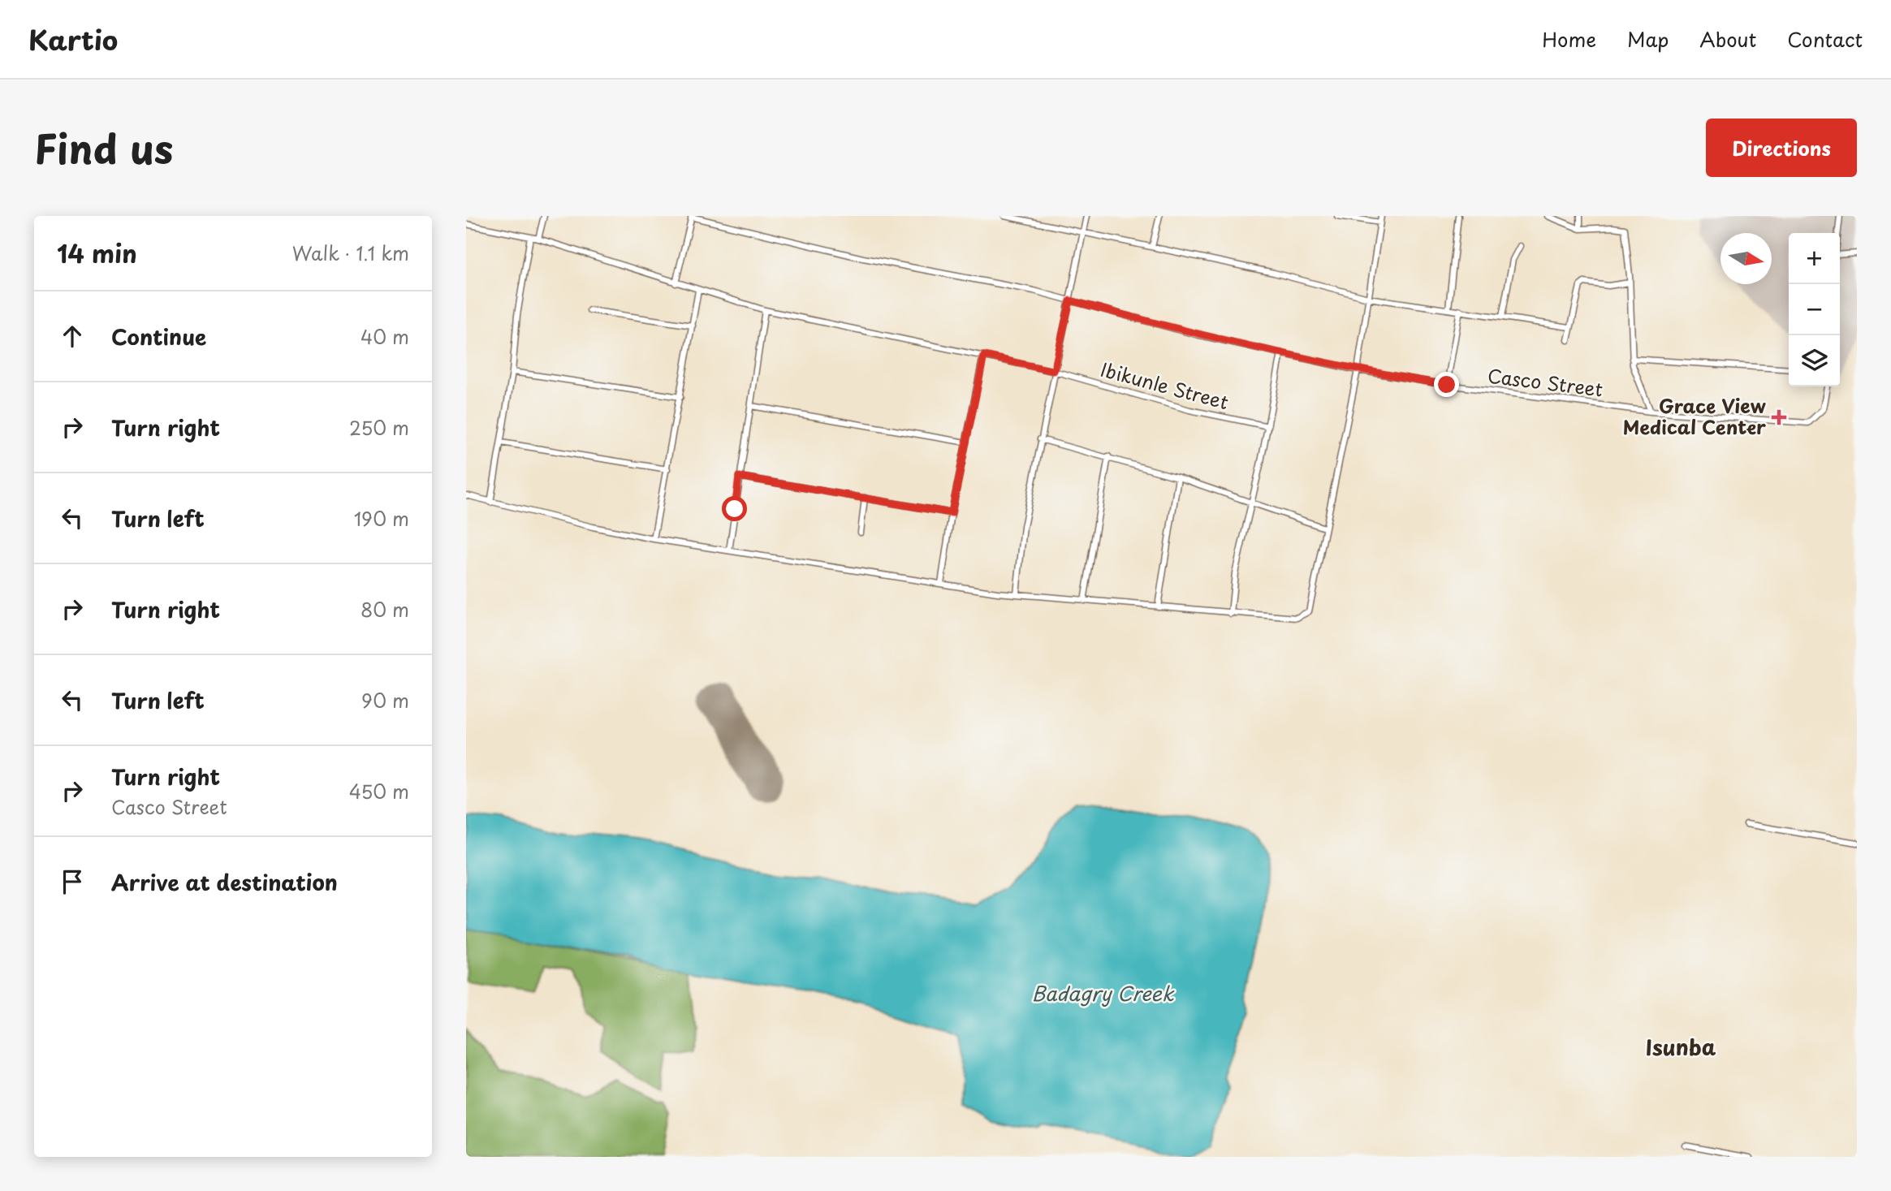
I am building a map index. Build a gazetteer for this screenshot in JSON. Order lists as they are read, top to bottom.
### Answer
{
  "streets": {
    "street": ["Casco Street", "Ibikunle Street"]
  },
  "districts": ["Isunba"],
  "water": ["Badagry Creek"],
  "places": {
    "health": ["Grace View Medical Center"]
  },
  "north": "right",
  "page": {
    "header": "Kartio",
    "nav": [
      "Home",
      "Map",
      "About",
      "Contact"
    ],
    "title": "Find us",
    "buttons": "Directions",
    "heading": ["14 min", "Walk · 1.1 km"],
    "map_buttons": ["+", "−"],
    "list": [
      ["Continue", "40 m"],
      ["Turn right", "250 m"],
      ["Turn left", "190 m"],
      ["Turn right", "80 m"],
      ["Turn left", "90 m"],
      ["Turn right", "Casco Street", "450 m"],
      "Arrive at destination"
    ]
  }
}
